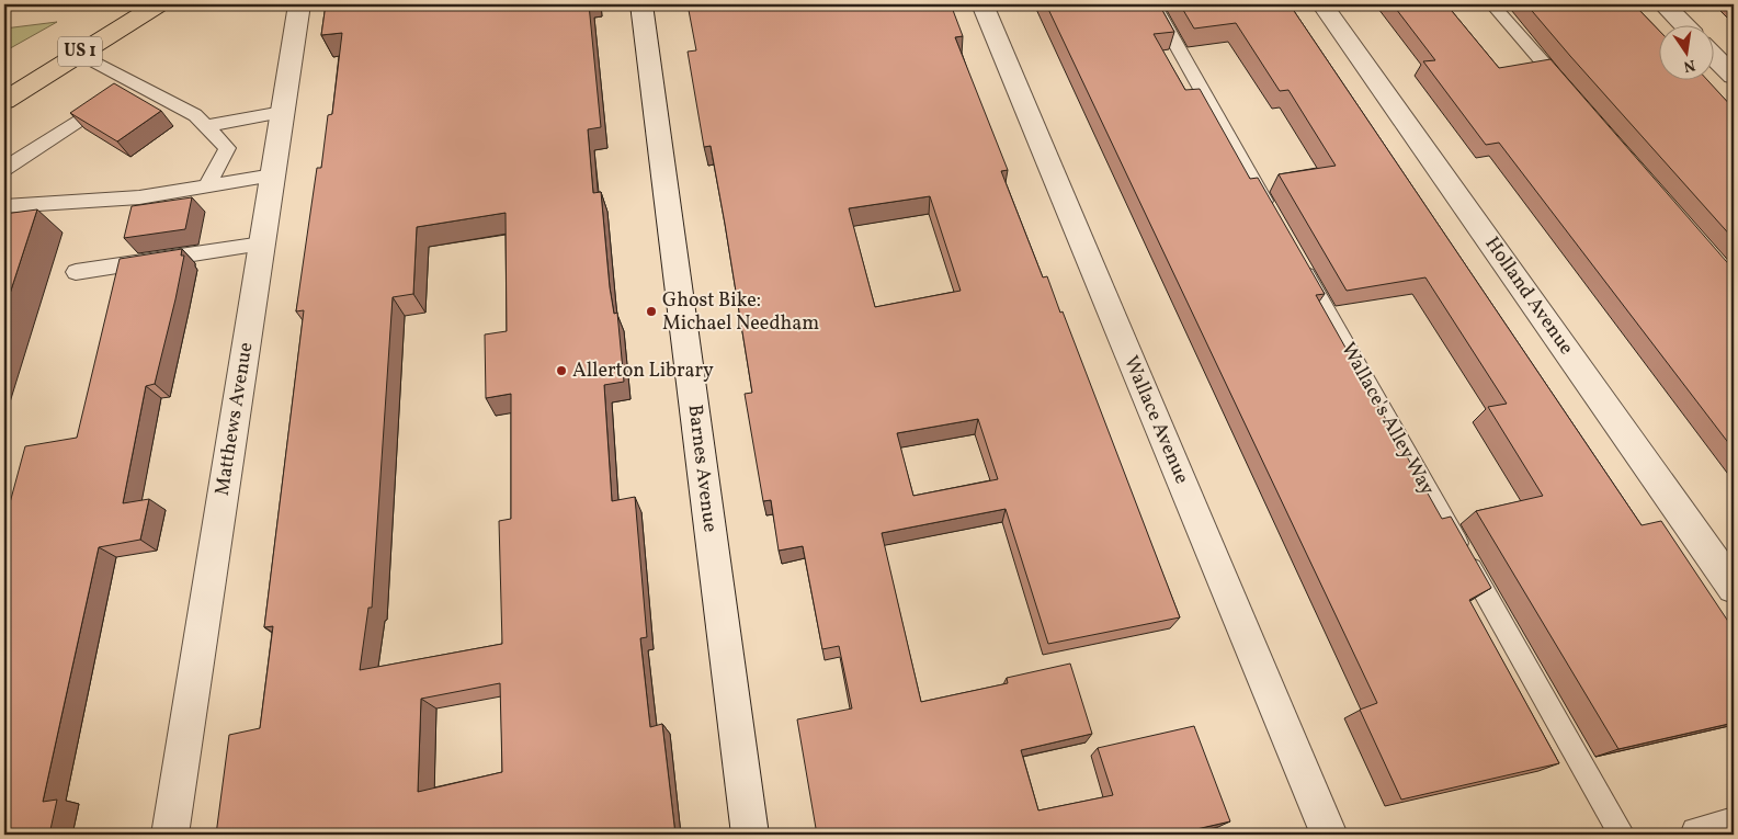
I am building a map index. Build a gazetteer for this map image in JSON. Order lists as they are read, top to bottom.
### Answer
{
  "streets": {
    "main road": ["US 1"],
    "street": [
      "Holland Avenue",
      "Matthews Avenue",
      "Wallace Avenue",
      "Barnes Avenue"
    ],
    "lane": ["Wallace's Alley Way"]
  },
  "places": ["Ghost Bike: Michael Needham", "Allerton Library"],
  "north": "bottom"
}
